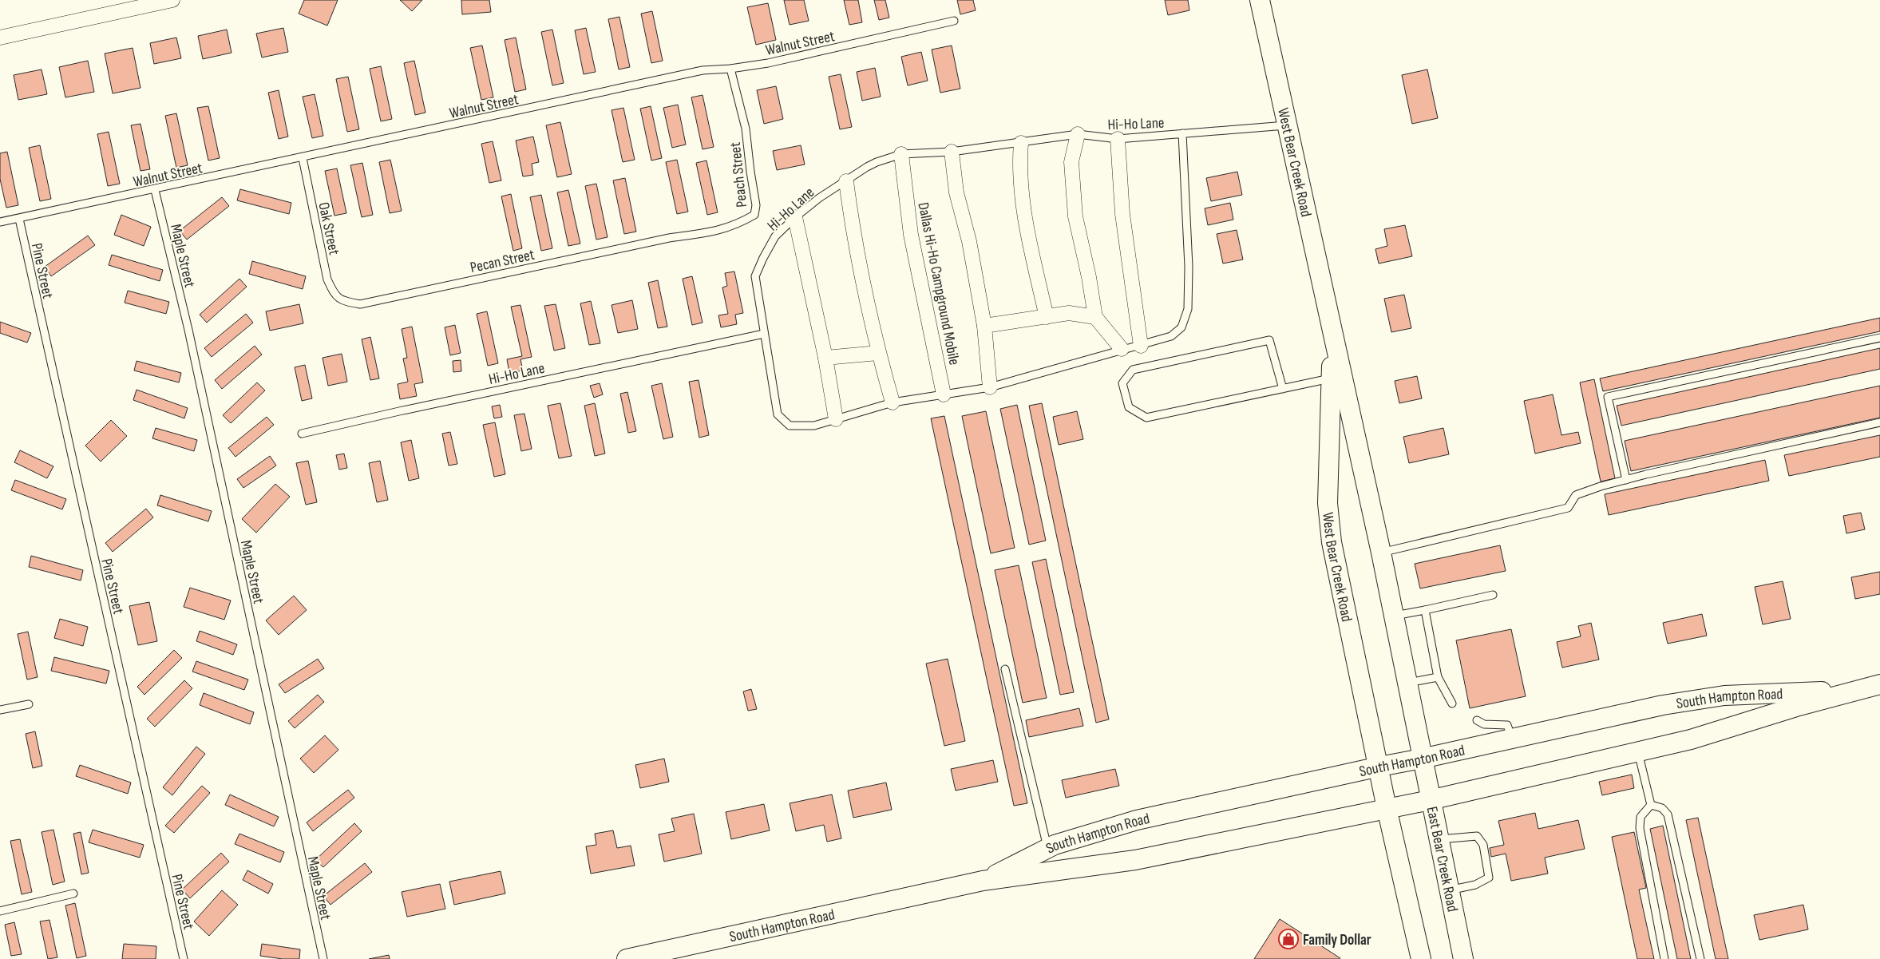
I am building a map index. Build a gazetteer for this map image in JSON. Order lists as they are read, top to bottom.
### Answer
{
  "streets": {
    "main road": ["West Bear Creek Road", "South Hampton Road", "East Bear Creek Road"],
    "street": ["Dallas Hi-Ho Campground Mobile"],
    "lane": [
      "Walnut Street",
      "Hi-Ho Lane",
      "Peach Street",
      "Oak Street",
      "Maple Street",
      "Pecan Street",
      "Pine Street"
    ]
  },
  "crossings": [
    ["Walnut Street", "Peach Street"],
    ["Walnut Street", "Oak Street"],
    ["Walnut Street", "Maple Street"],
    ["Walnut Street", "Pine Street"],
    ["Hi-Ho Lane", "West Bear Creek Road"],
    ["Hi-Ho Lane", "Dallas Hi-Ho Campground Mobile"],
    ["West Bear Creek Road", "South Hampton Road"],
    ["West Bear Creek Road", "East Bear Creek Road"],
    ["Peach Street", "Pecan Street"],
    ["Oak Street", "Pecan Street"],
    ["South Hampton Road", "East Bear Creek Road"]
  ],
  "places": {
    "shop": ["Family Dollar"]
  }
}
